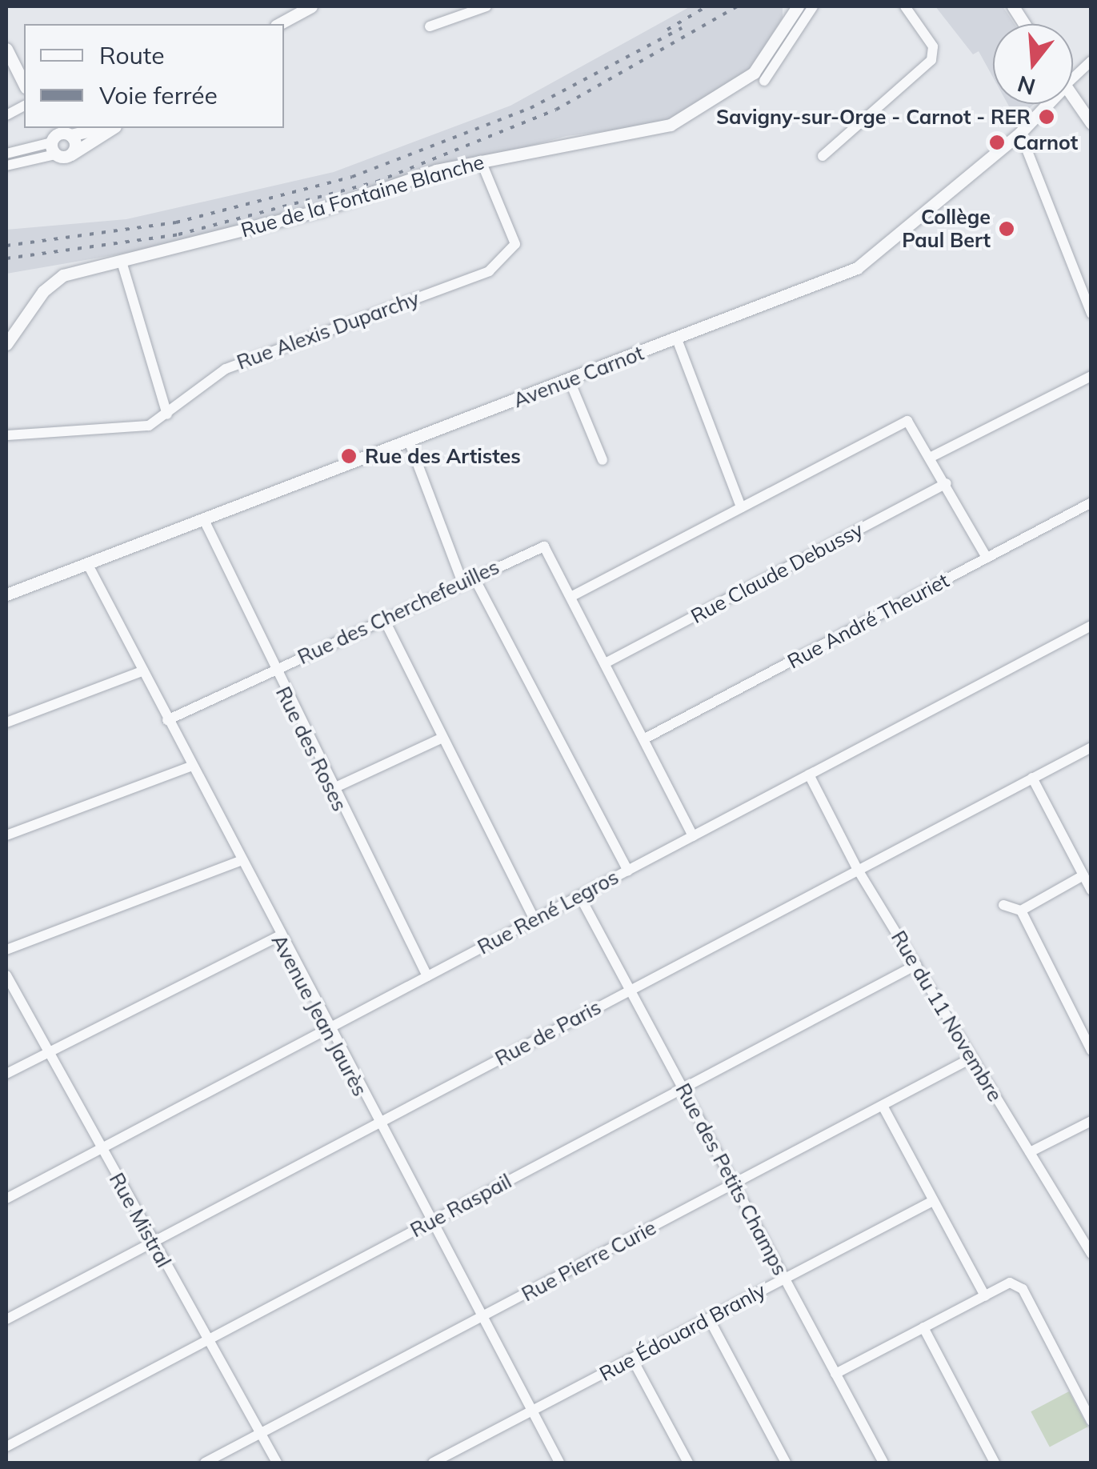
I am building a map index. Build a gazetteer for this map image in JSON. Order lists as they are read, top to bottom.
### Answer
{
  "streets": {
    "street": [
      "Rue de la Fontaine Blanche",
      "Rue Alexis Duparchy",
      "Avenue Carnot",
      "Rue Claude Debussy",
      "Rue des Cherchefeuilles",
      "Rue André Theuriet",
      "Rue des Roses",
      "Rue René Legros",
      "Avenue Jean Jaurès",
      "Rue du 11 Novembre",
      "Rue de Paris",
      "Rue des Petits Champs",
      "Rue Raspail",
      "Rue Mistral",
      "Rue Pierre Curie",
      "Rue Édouard Branly"
    ]
  },
  "crossings": [
    ["Rue de la Fontaine Blanche", "Rue Alexis Duparchy"],
    ["Avenue Carnot", "Rue des Roses"],
    ["Avenue Carnot", "Avenue Jean Jaurès"],
    ["Rue des Cherchefeuilles", "Rue des Roses"],
    ["Rue des Cherchefeuilles", "Avenue Jean Jaurès"],
    ["Rue des Roses", "Rue René Legros"],
    ["Rue René Legros", "Avenue Jean Jaurès"],
    ["Rue René Legros", "Rue du 11 Novembre"],
    ["Rue René Legros", "Rue des Petits Champs"],
    ["Rue René Legros", "Rue Mistral"],
    ["Avenue Jean Jaurès", "Rue de Paris"],
    ["Avenue Jean Jaurès", "Rue Raspail"],
    ["Avenue Jean Jaurès", "Rue Pierre Curie"],
    ["Avenue Jean Jaurès", "Rue Édouard Branly"],
    ["Rue du 11 Novembre", "Rue de Paris"],
    ["Rue du 11 Novembre", "Rue Raspail"],
    ["Rue du 11 Novembre", "Rue Pierre Curie"],
    ["Rue de Paris", "Rue des Petits Champs"],
    ["Rue de Paris", "Rue Mistral"],
    ["Rue des Petits Champs", "Rue Raspail"],
    ["Rue des Petits Champs", "Rue Pierre Curie"],
    ["Rue des Petits Champs", "Rue Édouard Branly"],
    ["Rue Raspail", "Rue Mistral"],
    ["Rue Mistral", "Rue Pierre Curie"]
  ],
  "places": [
    "Savigny-sur-Orge - Carnot - RER",
    "Carnot",
    "Collège Paul Bert",
    "Rue des Artistes"
  ],
  "legend": ["Route", "Voie ferrée"],
  "north": "bottom"
}
